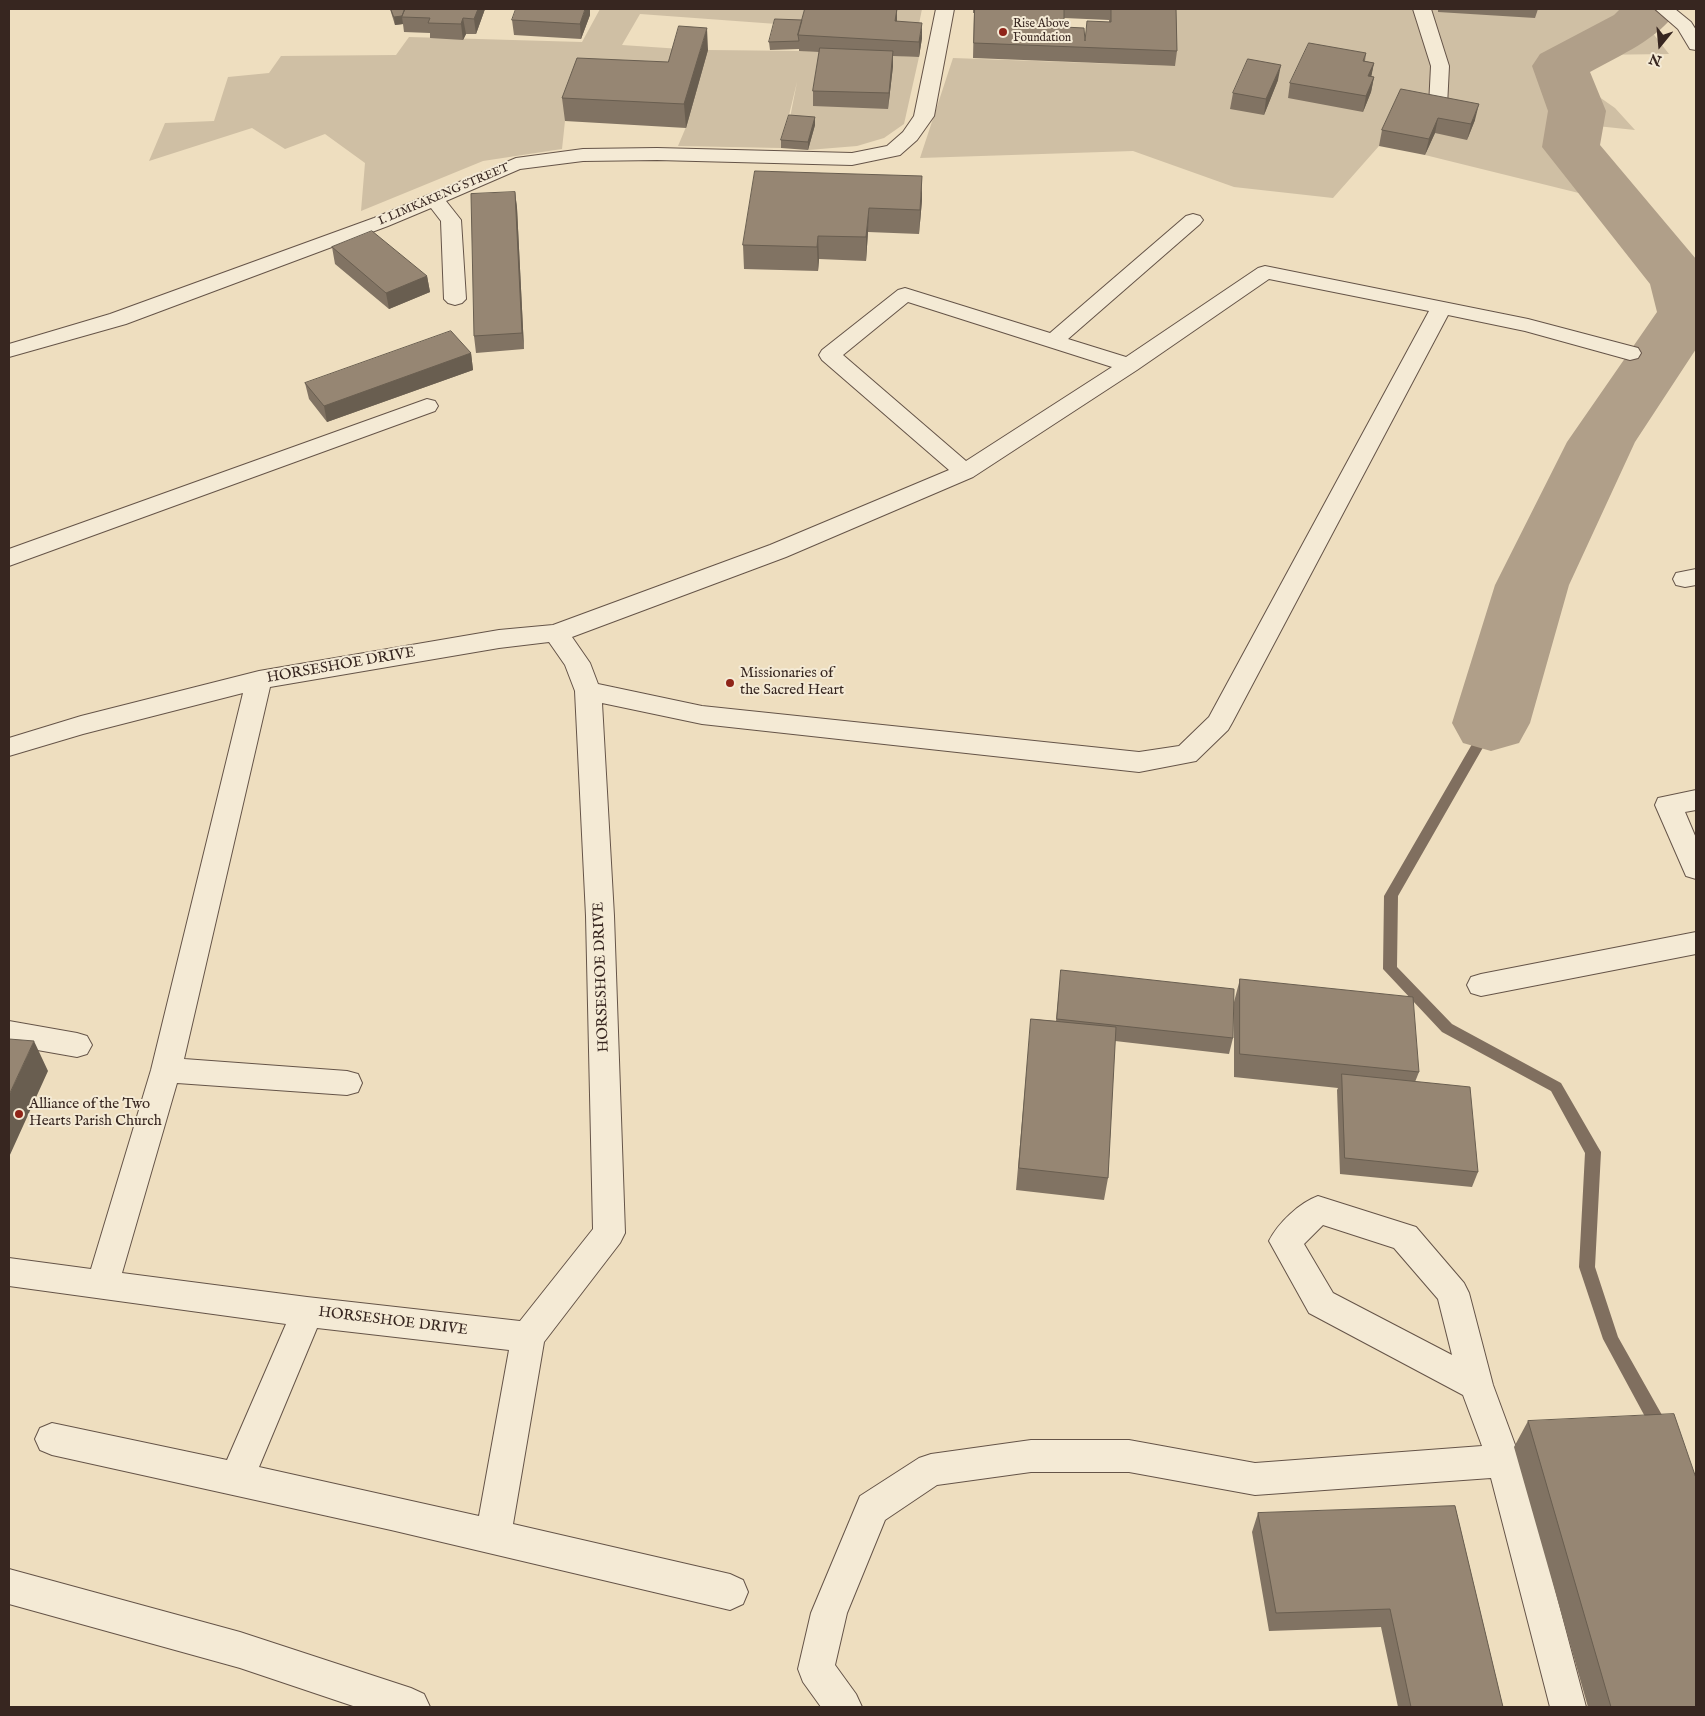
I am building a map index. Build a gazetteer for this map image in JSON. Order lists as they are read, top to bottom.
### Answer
{
  "streets": {
    "street": ["I. LIMKAKENG STREET", "HORSESHOE DRIVE"]
  },
  "places": ["Rise Above Foundation", "Missionaries of the Sacred Heart", "Alliance of the Two Hearts Parish Church"],
  "north": "bottom"
}
